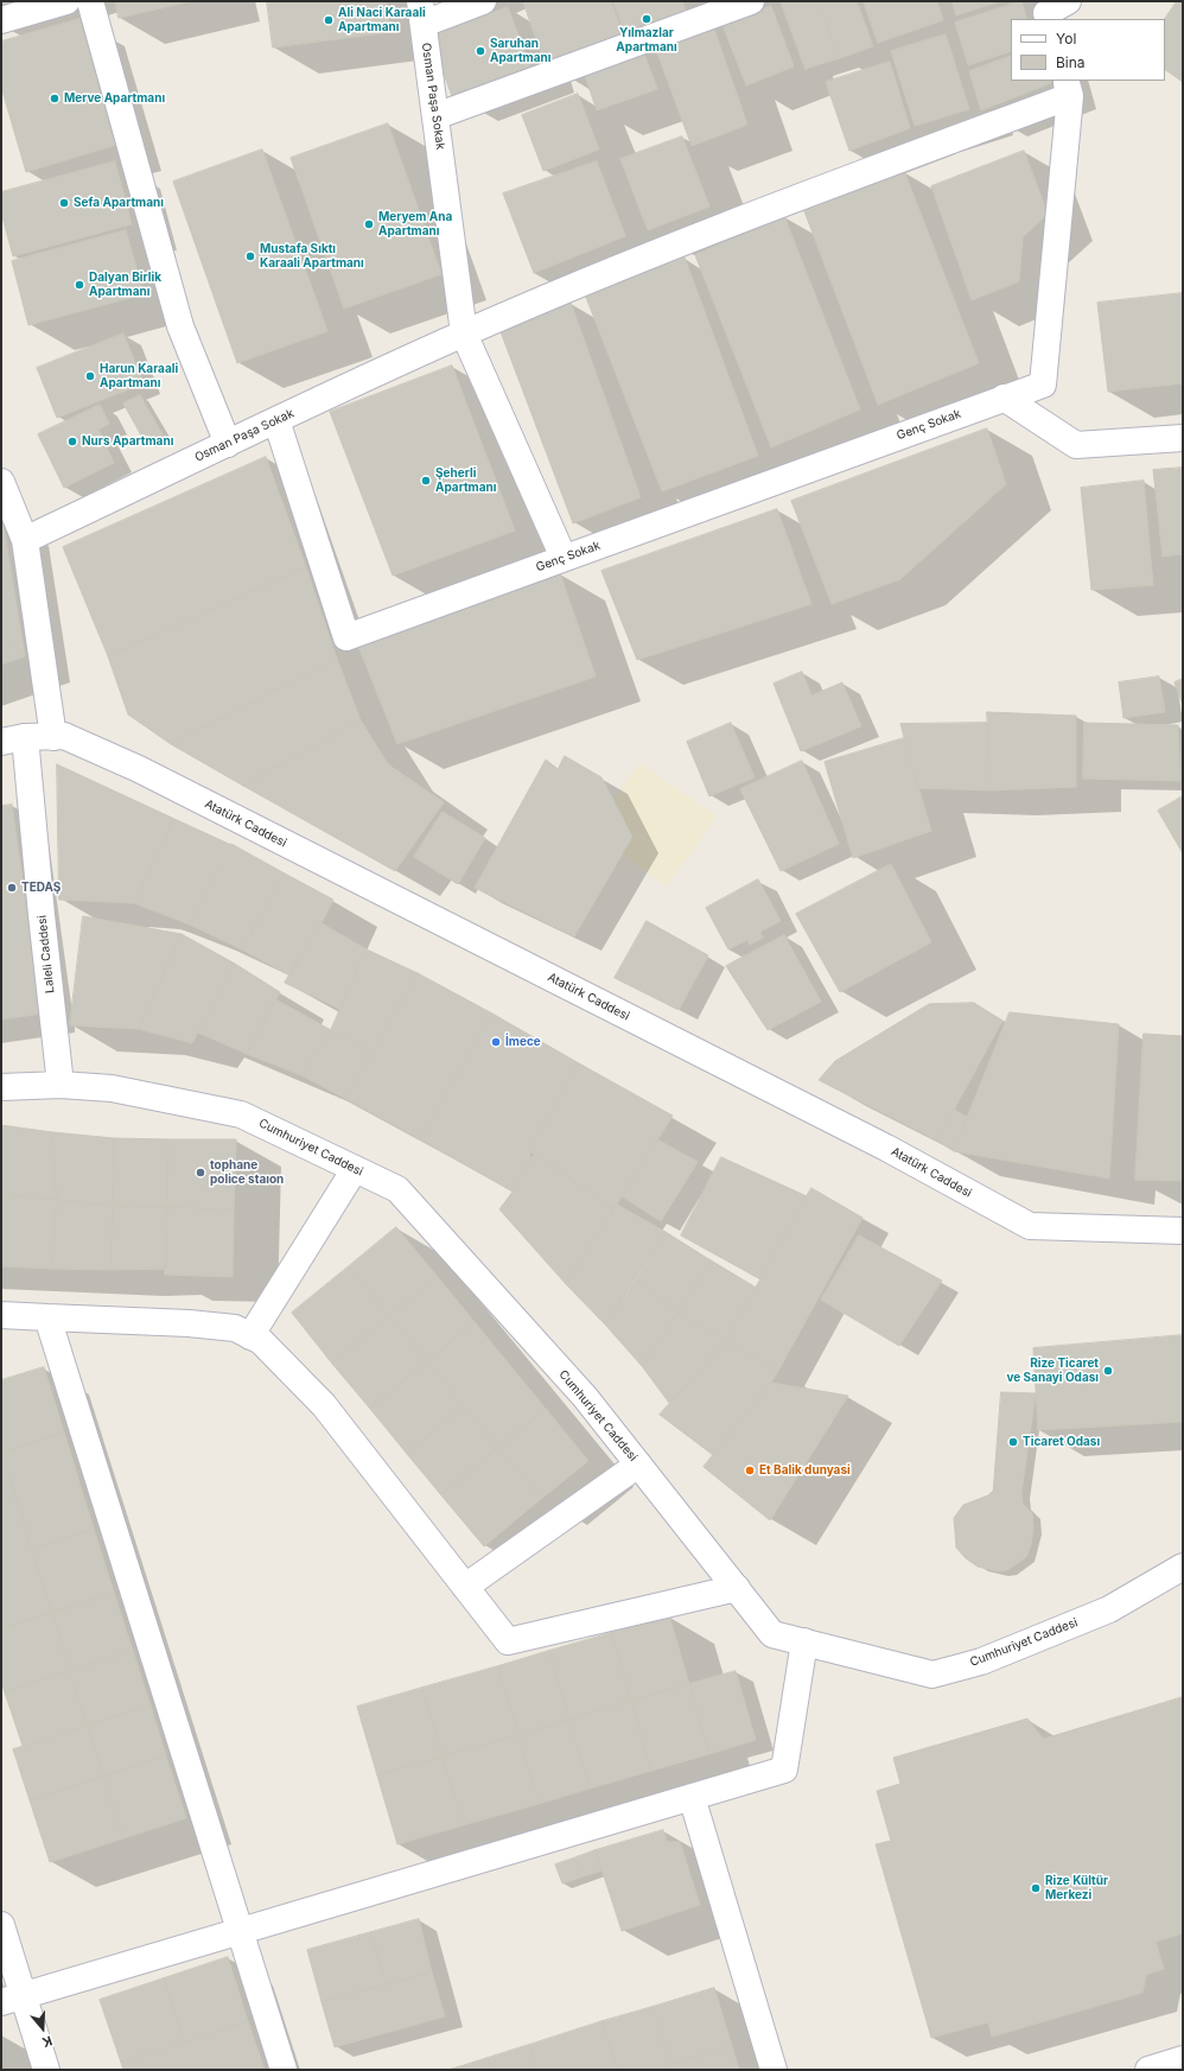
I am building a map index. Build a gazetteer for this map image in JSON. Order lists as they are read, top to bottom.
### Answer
{
  "streets": {
    "street": [
      "Osman Paşa Sokak",
      "Genç Sokak",
      "Atatürk Caddesi",
      "Laleli Caddesi",
      "Cumhuriyet Caddesi"
    ]
  },
  "crossings": [
    ["Osman Paşa Sokak", "Genç Sokak"],
    ["Atatürk Caddesi", "Laleli Caddesi"],
    ["Laleli Caddesi", "Cumhuriyet Caddesi"]
  ],
  "places": [
    "Yılmazlar Apartmanı",
    "Ali Naci Karaali Apartmanı",
    "Saruhan Apartmanı",
    "Merve Apartmanı",
    "Sefa Apartmanı",
    "Meryem Ana Apartmanı",
    "Mustafa Sıktı Karaali Apartmanı",
    "Dalyan Birlik Apartmanı",
    "Harun Karaali Apartmanı",
    "Nurs Apartmanı",
    "Şeherli Apartmanı",
    "TEDAŞ",
    "İmece",
    "tophane police staıon",
    "Rize Ticaret ve Sanayi Odası",
    "Ticaret Odası",
    "Et Balik dunyasi",
    "Rize Kültür Merkezi"
  ],
  "legend": ["Yol", "Bina"],
  "north": "bottom"
}
